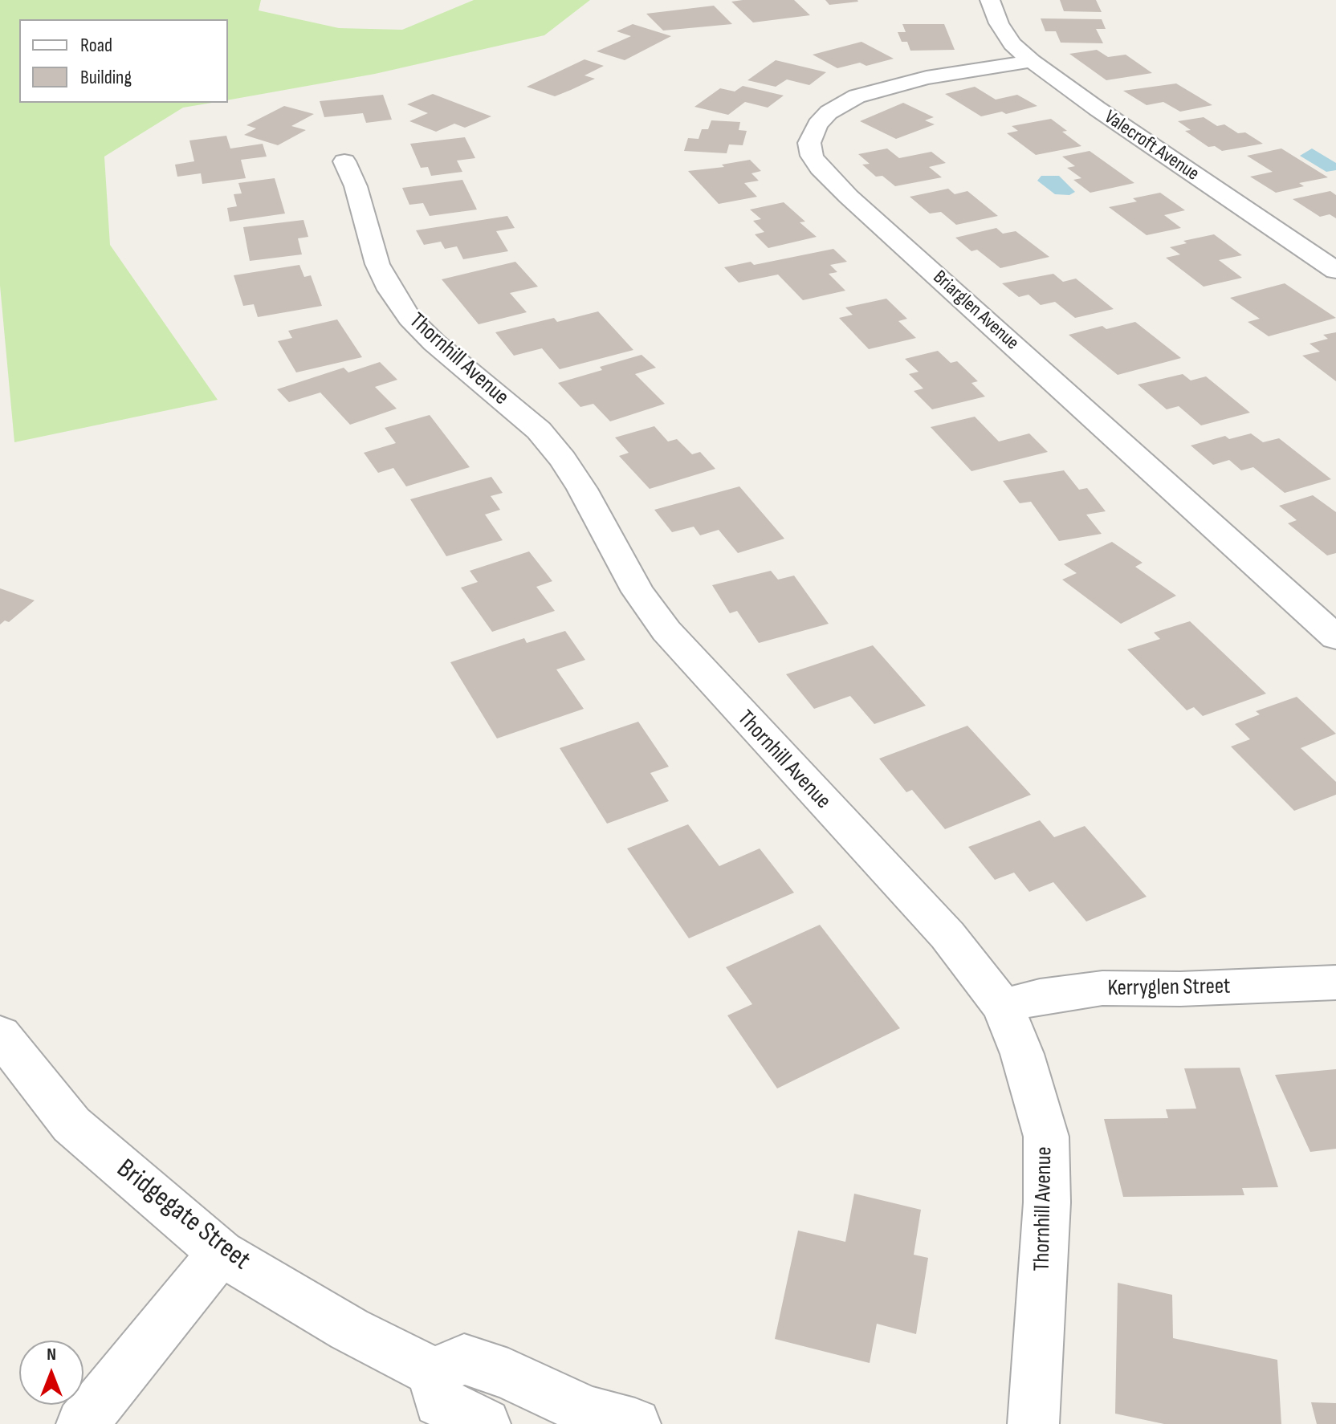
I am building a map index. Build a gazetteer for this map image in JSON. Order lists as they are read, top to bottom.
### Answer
{
  "streets": {
    "street": [
      "Valecroft Avenue",
      "Briarglen Avenue",
      "Thornhill Avenue",
      "Kerryglen Street",
      "Bridgegate Street"
    ]
  },
  "crossings": [
    ["Valecroft Avenue", "Briarglen Avenue"],
    ["Thornhill Avenue", "Kerryglen Street"]
  ],
  "legend": ["Road", "Building"],
  "north": "top"
}
